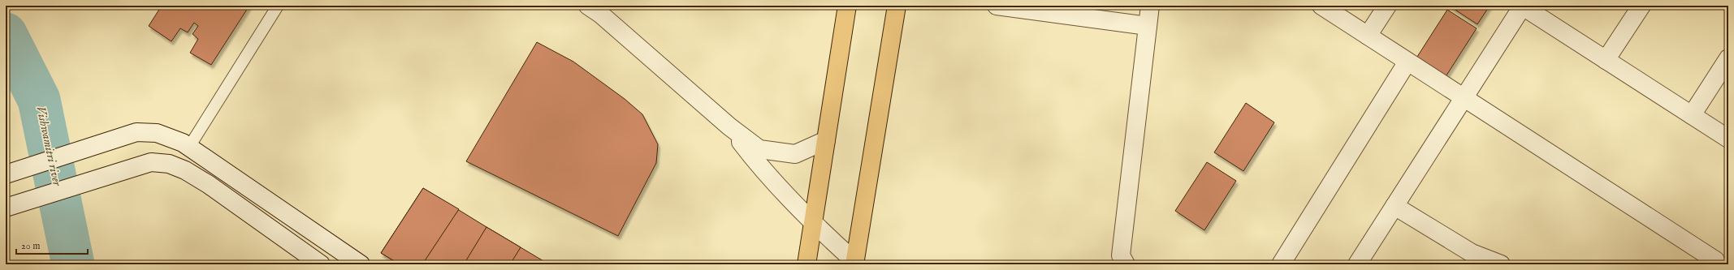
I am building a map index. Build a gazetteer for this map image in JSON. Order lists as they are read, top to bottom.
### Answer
{
  "water": ["Vishwamitri river"],
  "scale_bar": "20 m"
}
